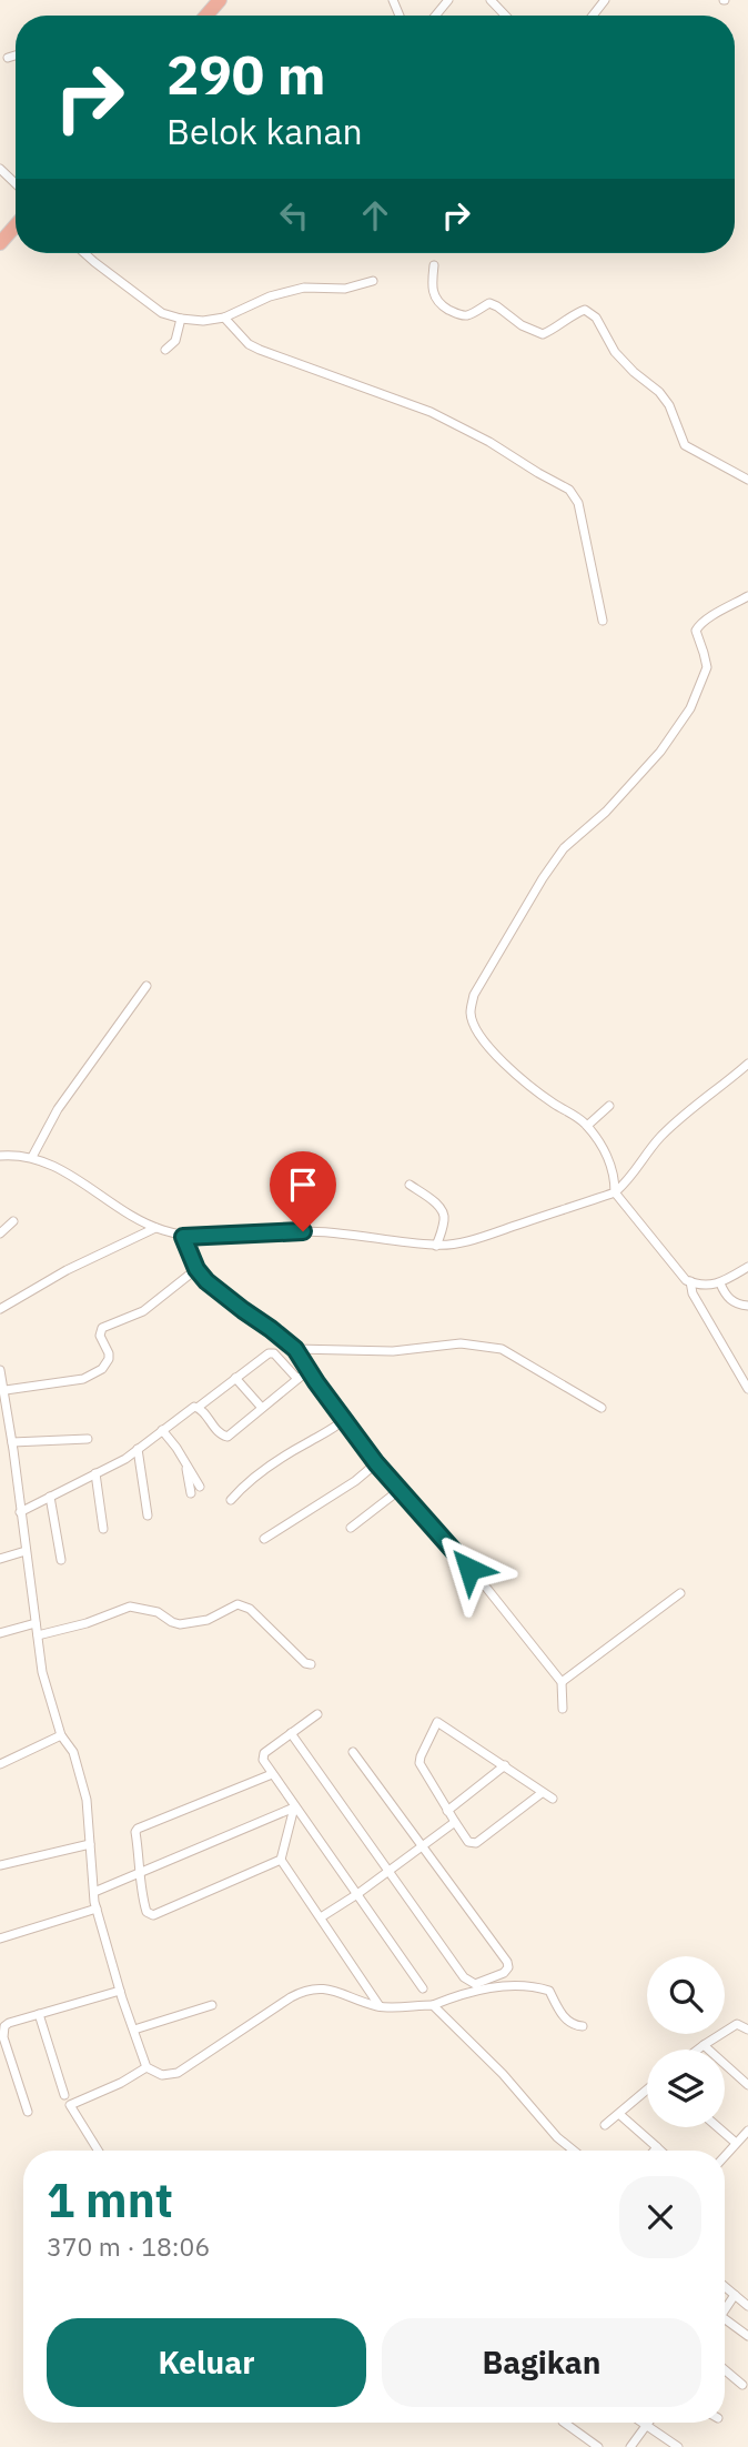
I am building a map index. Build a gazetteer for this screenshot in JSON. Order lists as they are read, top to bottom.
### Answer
{
  "page": {
    "turn": ["290 m", "Belok kanan"],
    "heading": ["1 mnt", "370 m · 18:06"],
    "buttons": ["Keluar", "Bagikan"]
  }
}
